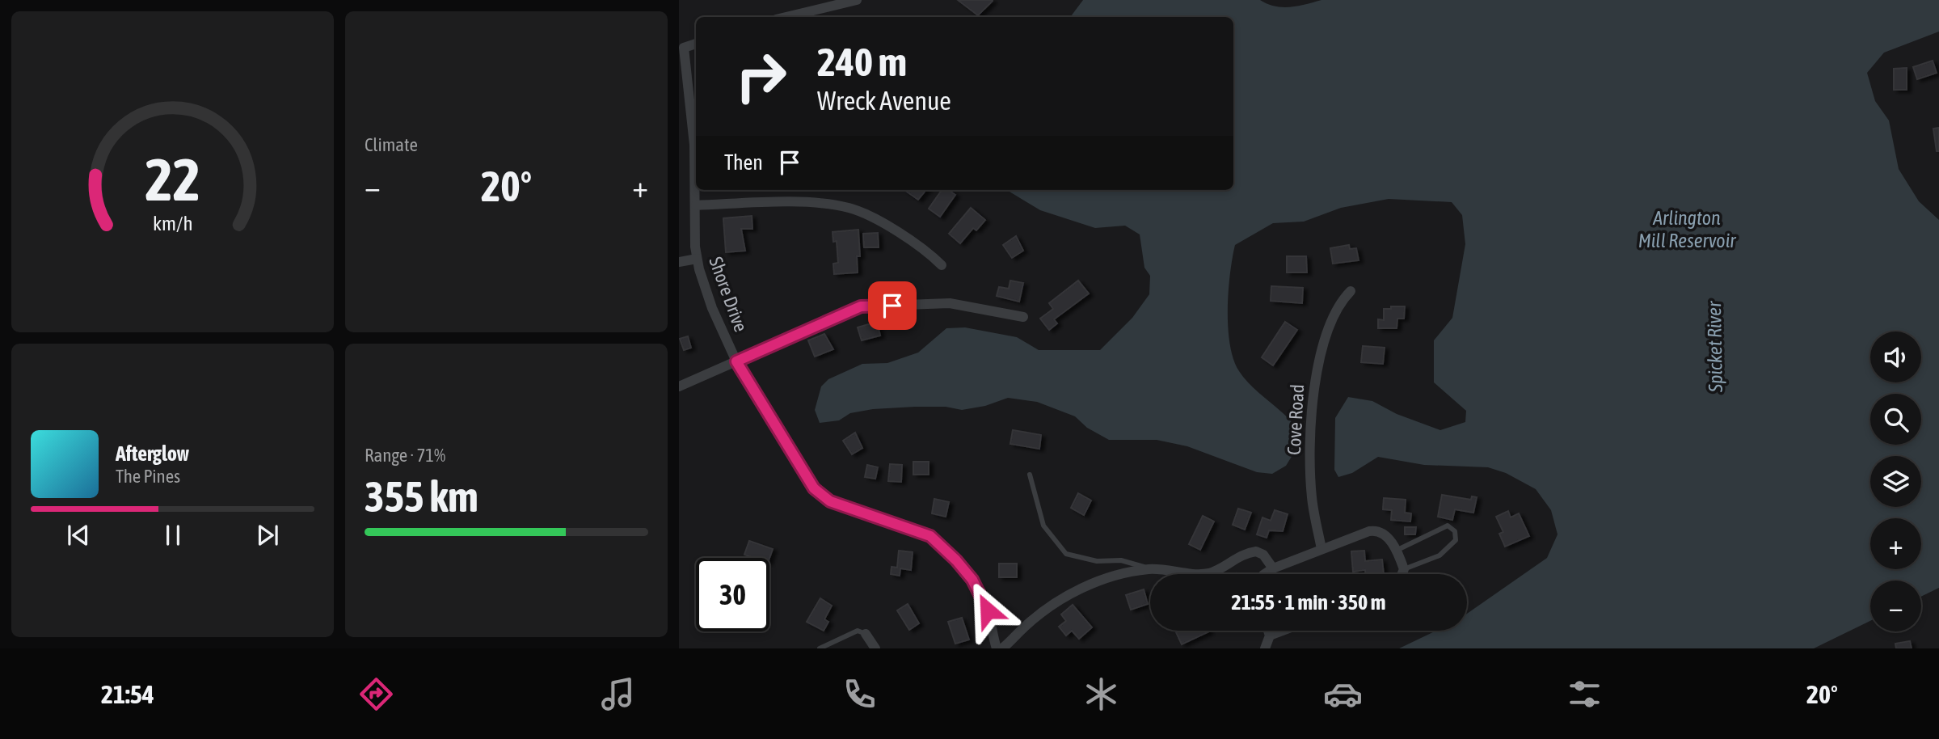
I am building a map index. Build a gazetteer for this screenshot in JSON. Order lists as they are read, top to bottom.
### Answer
{
  "streets": {
    "street": ["Shore Drive", "Cove Road"]
  },
  "water": ["Arlington Mill Reservoir", "Spicket River"],
  "page": {
    "tile": [
      "Climate",
      ["Range · 71%", "355 km"]
    ],
    "turn": ["240 m", "Wreck Avenue"],
    "then": "Then",
    "heat": ["−", "20°", "+"],
    "map_buttons": ["+", "−"],
    "song": ["Afterglow", "The Pines"],
    "limit": "30",
    "trip": "21:55 · 1 min · 350 m",
    "tabs": ["21:54", "20°"],
    "gauge": ["22", "km/h"]
  }
}
